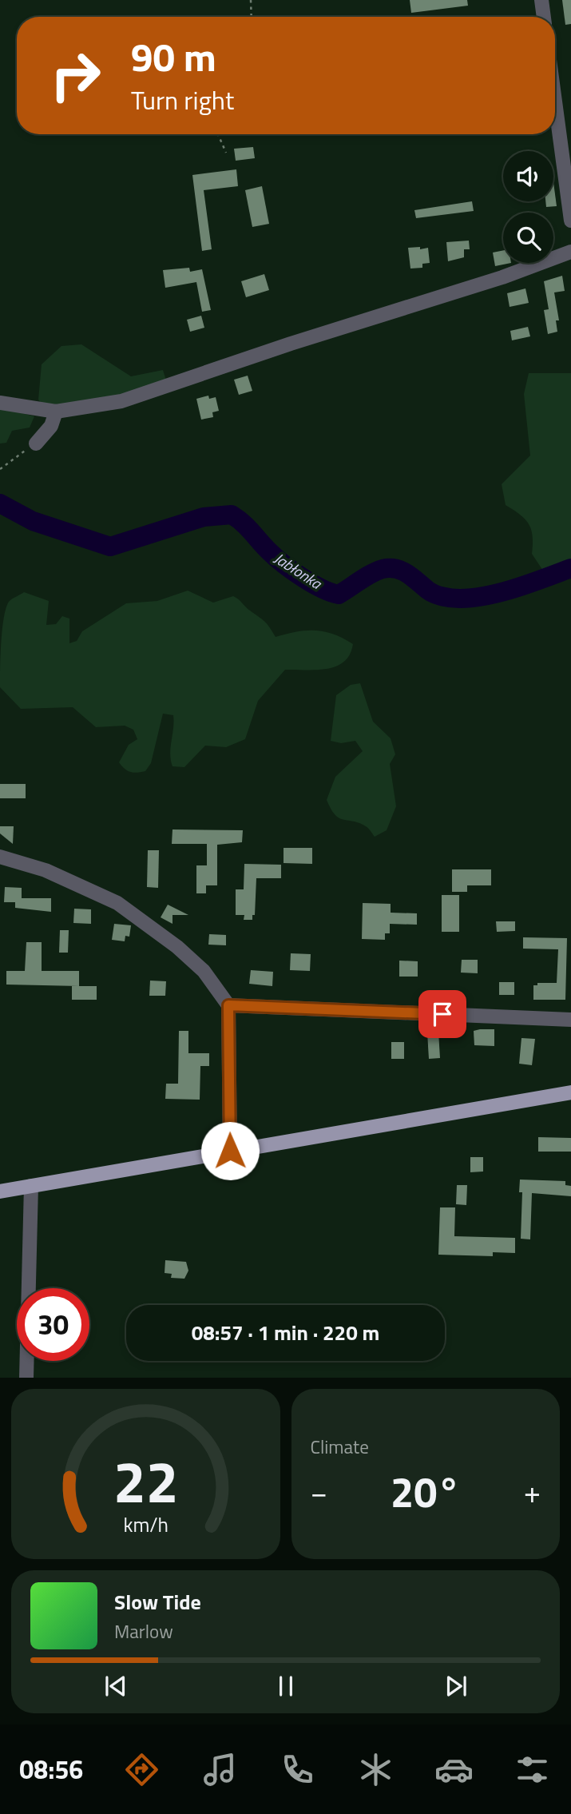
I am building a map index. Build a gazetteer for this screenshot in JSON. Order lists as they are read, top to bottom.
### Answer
{
  "water": ["Jabłonka"],
  "page": {
    "turn": ["90 m", "Turn right"],
    "limit": "30",
    "trip": "08:57 · 1 min · 220 m",
    "tile": "Climate",
    "heat": ["−", "20°", "+"],
    "song": ["Slow Tide", "Marlow"],
    "tabs": "08:56",
    "gauge": ["22", "km/h"]
  }
}
